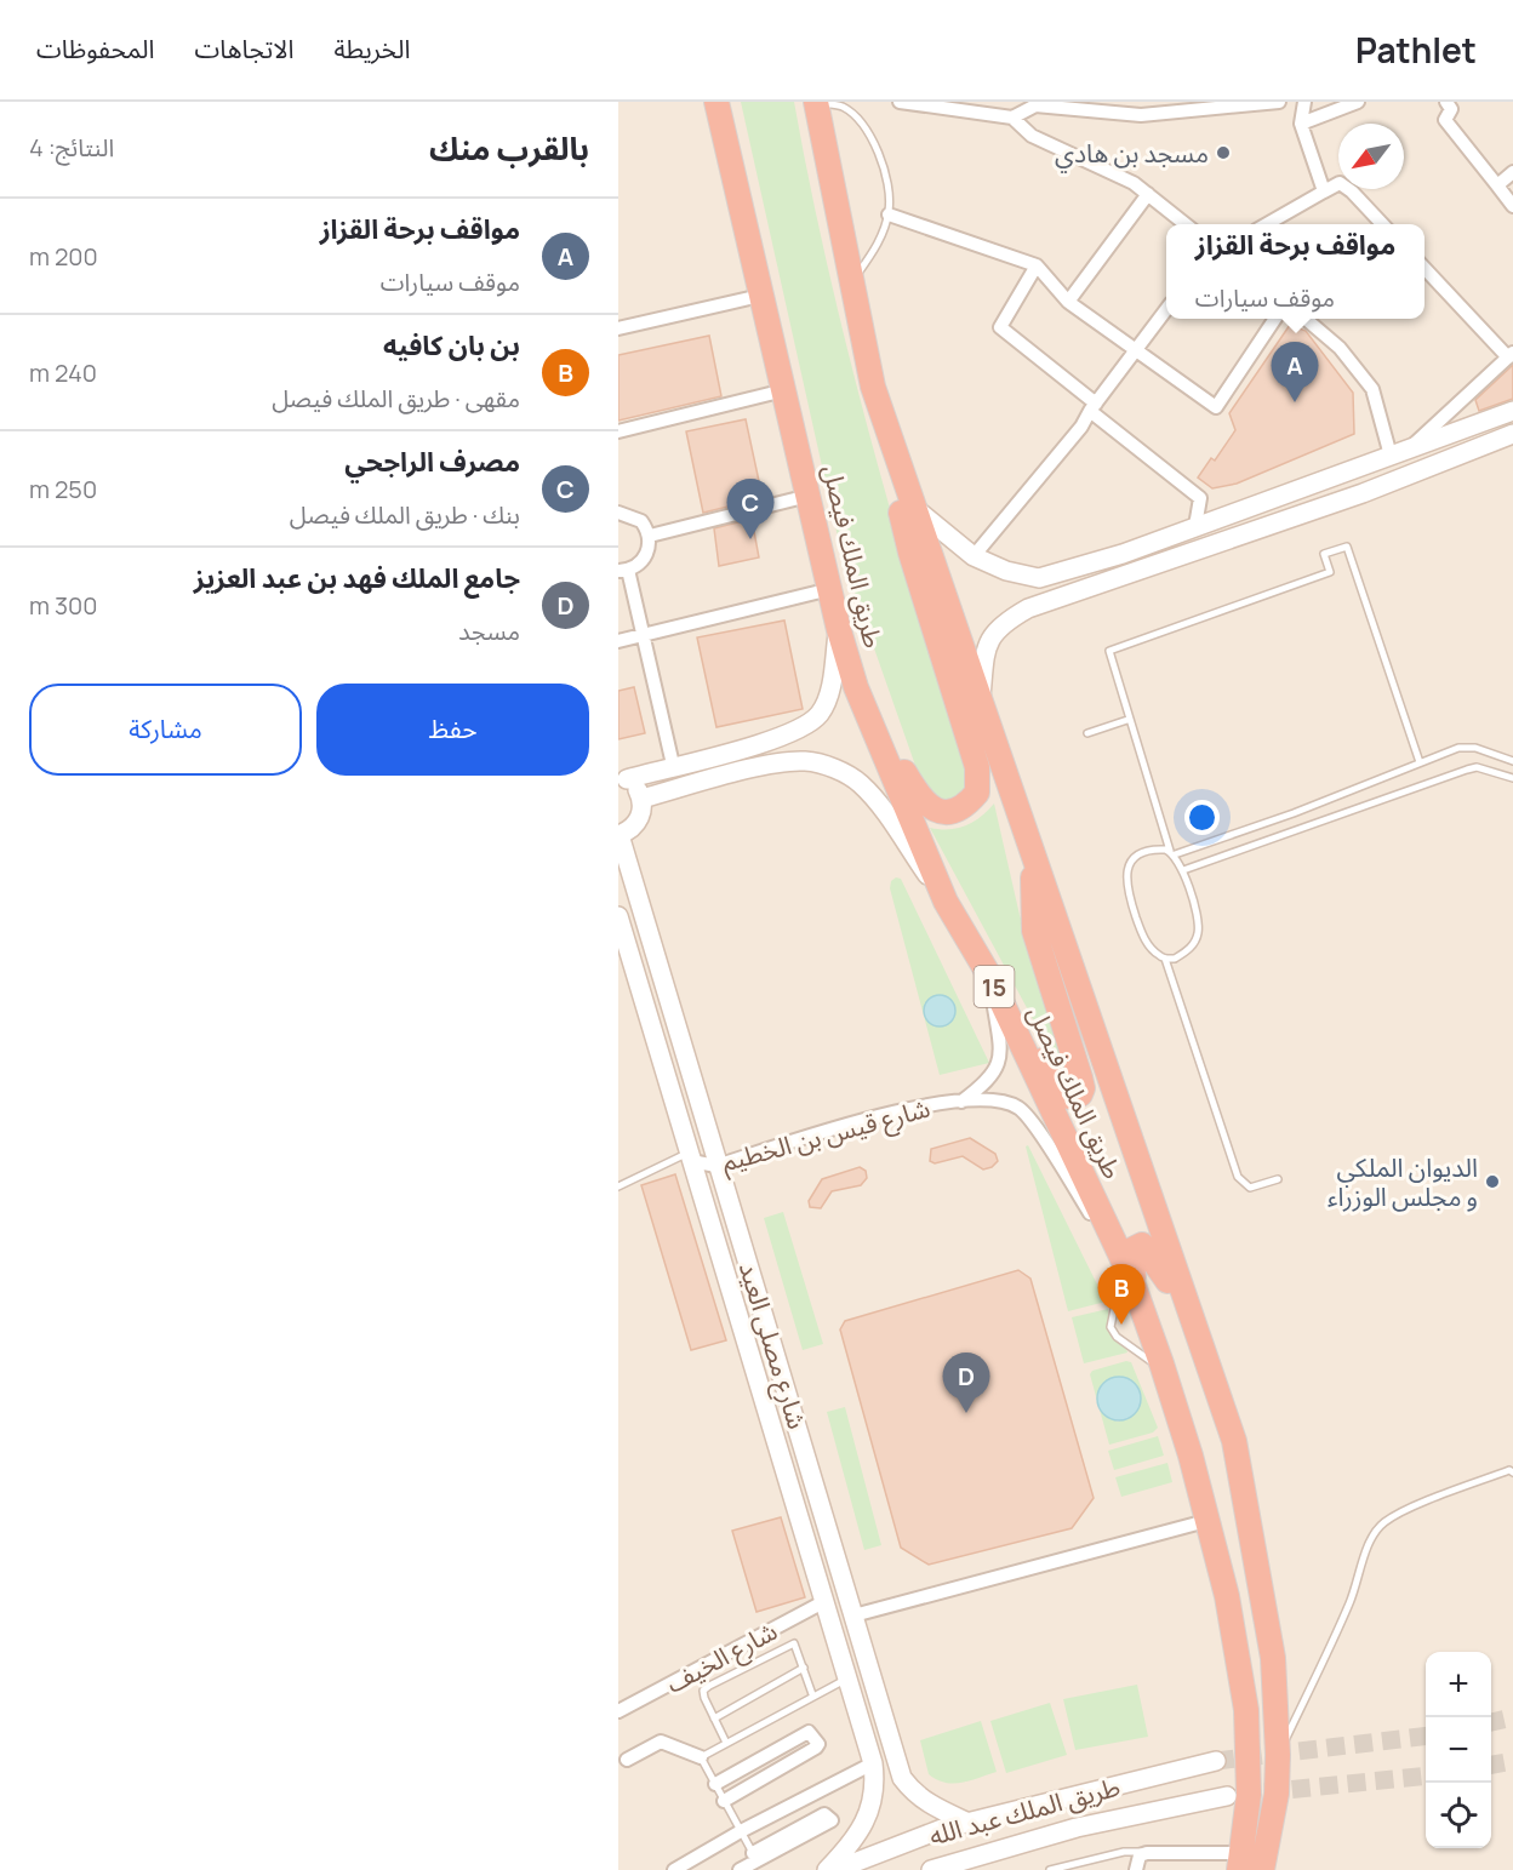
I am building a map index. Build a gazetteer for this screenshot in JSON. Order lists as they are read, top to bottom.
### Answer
{
  "streets": {
    "highway": ["طريق الملك فيصل", "15"],
    "street": [
      "شارع قيس بن الخطيم",
      "شارع مصلى العيد",
      "شارع الخيف",
      "طريق الملك عبد الله"
    ]
  },
  "crossings": [
    ["طريق الملك فيصل", "شارع قيس بن الخطيم"],
    ["شارع قيس بن الخطيم", "شارع مصلى العيد"],
    ["شارع مصلى العيد", "شارع الخيف"],
    ["شارع مصلى العيد", "طريق الملك عبد الله"]
  ],
  "places": ["مسجد بن هادي", "الديوان الملكي و مجلس الوزراء"],
  "north": "bottom left",
  "page": {
    "header": "Pathlet",
    "nav": ["الخريطة", "الاتجاهات", "المحفوظات"],
    "heading": ["بالقرب منك", "النتائج: 4"],
    "list": [
      {
        "mark": "A",
        "name": "مواقف برحة القزاز",
        "note": "موقف سيارات",
        "value": "200 m"
      },
      {
        "mark": "B",
        "name": "بن بان كافيه",
        "note": "مقهى · طريق الملك فيصل",
        "value": "240 m"
      },
      {
        "mark": "C",
        "name": "مصرف الراجحي",
        "note": "بنك · طريق الملك فيصل",
        "value": "250 m"
      },
      {
        "mark": "D",
        "name": "جامع الملك فهد بن عبد العزيز",
        "note": "مسجد",
        "value": "300 m"
      }
    ],
    "popup": ["مواقف برحة القزاز", "موقف سيارات"],
    "pins": [
      "A",
      "C",
      "B",
      "D"
    ],
    "buttons": ["حفظ", "مشاركة"],
    "map_buttons": ["+", "−"]
  }
}
